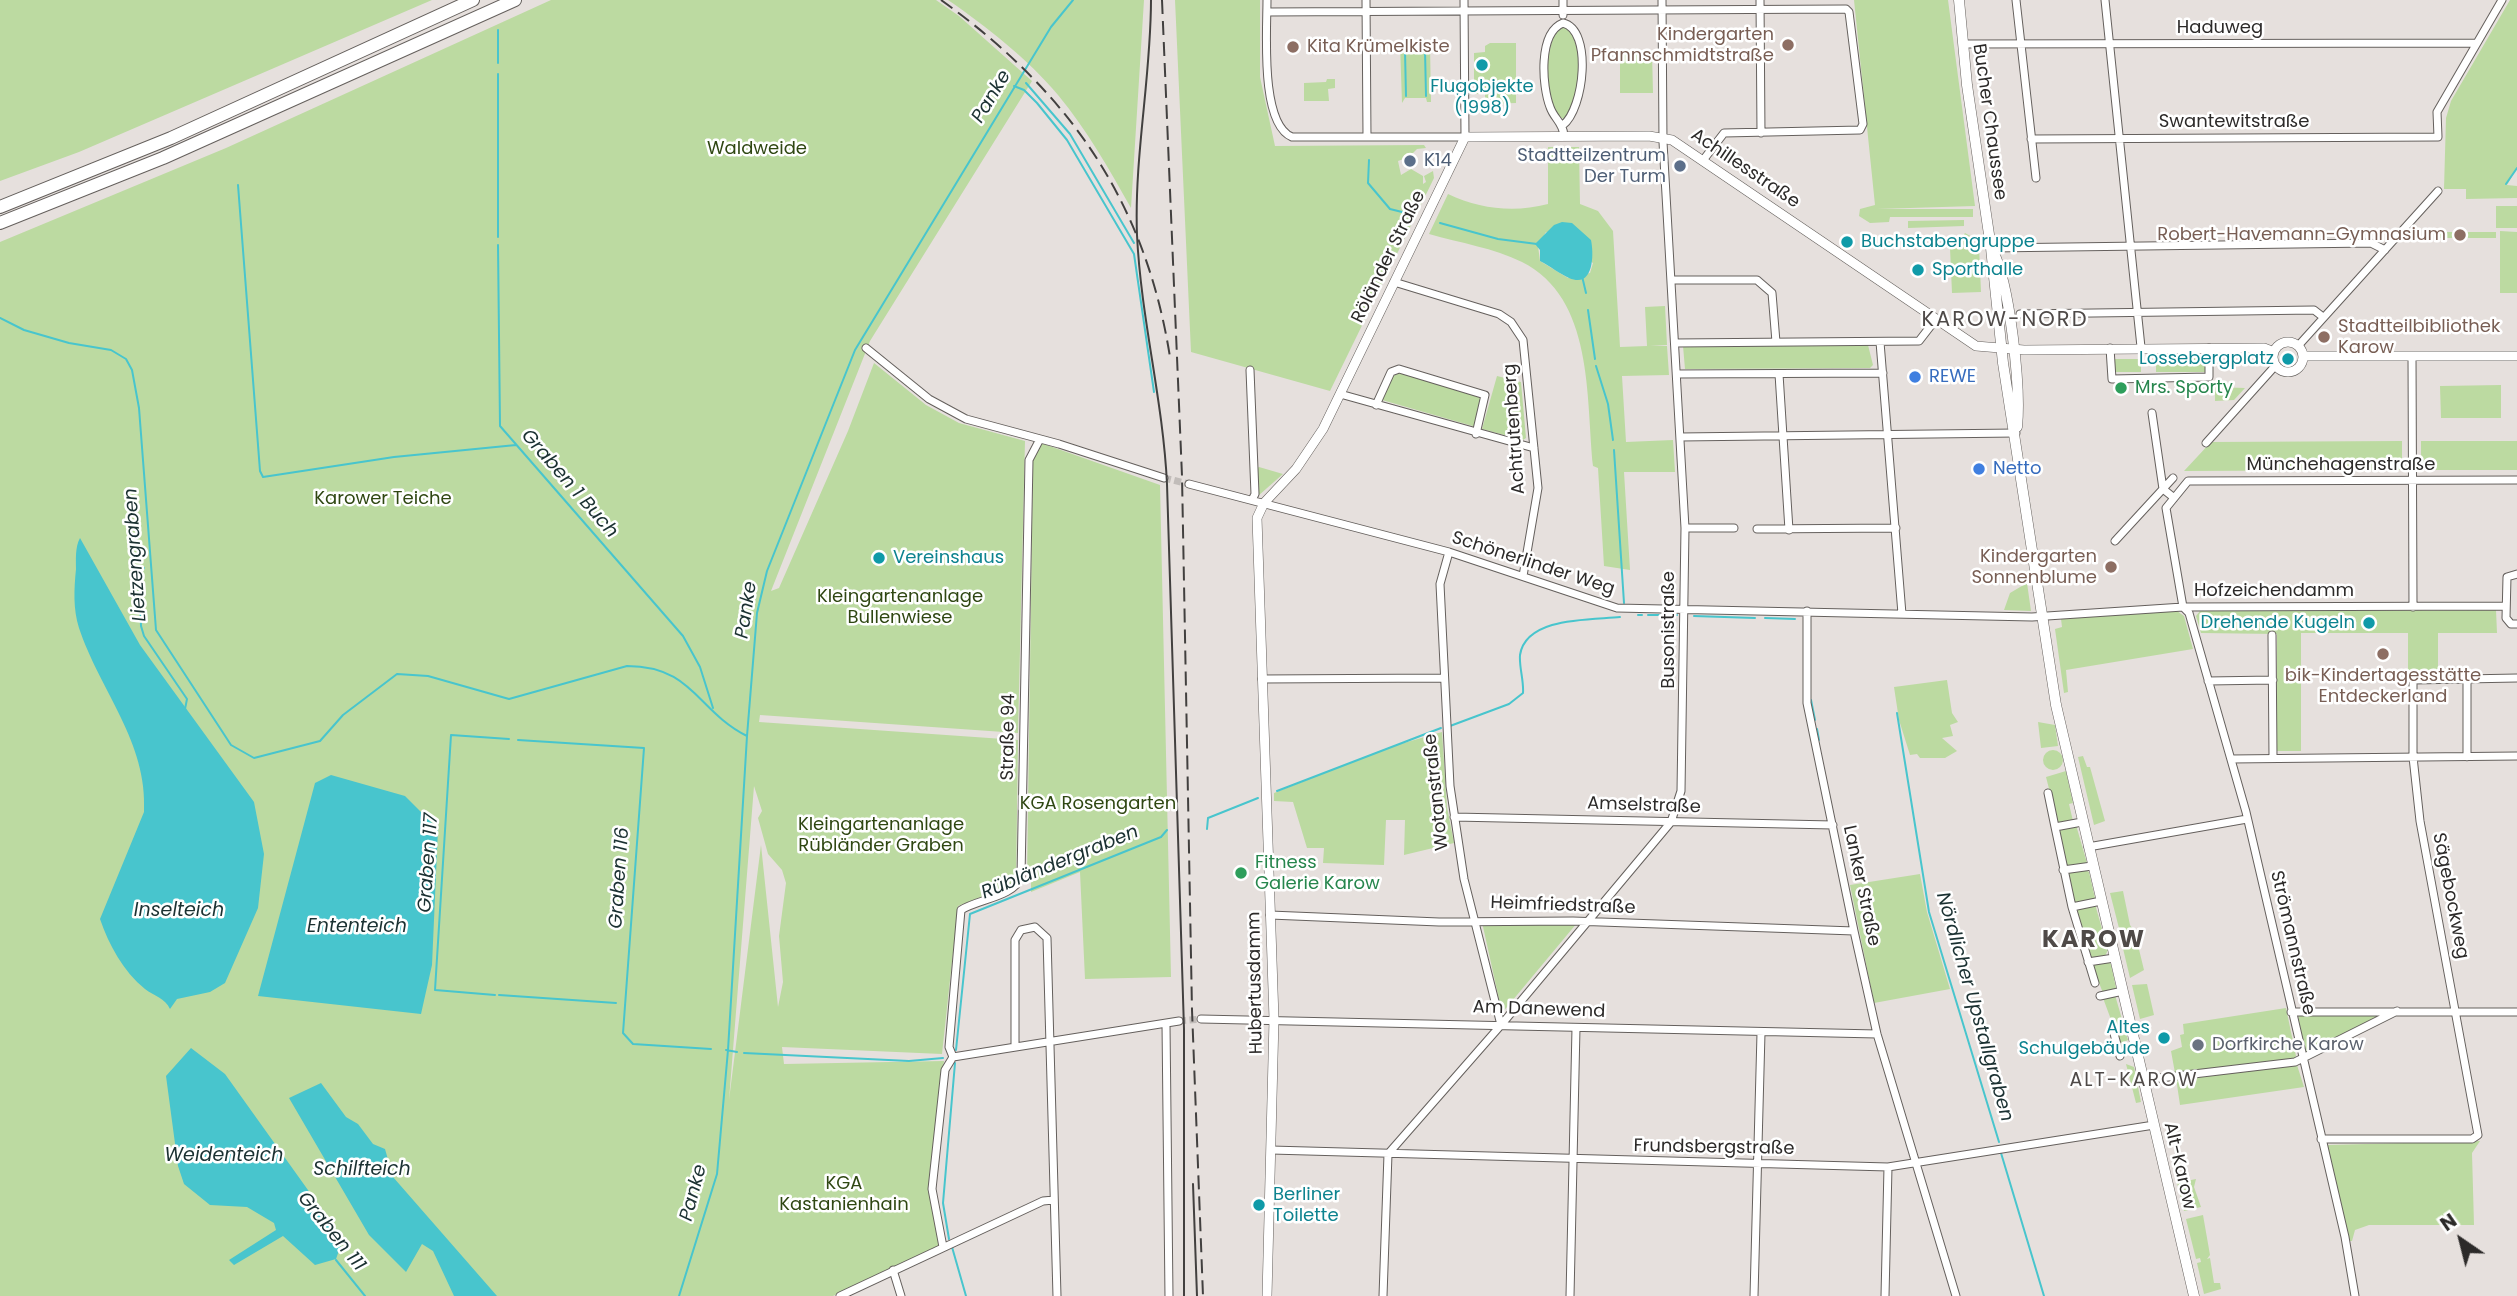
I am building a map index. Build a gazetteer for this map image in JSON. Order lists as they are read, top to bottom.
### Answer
{
  "streets": {
    "main road": ["Bucher Chaussee", "Alt-Karow"],
    "street": [
      "Haduweg",
      "Swantewitstraße",
      "Achillesstraße",
      "Röländer Straße",
      "Achtrutenberg",
      "Münchehagenstraße",
      "Schönerlinder Weg",
      "Hofzeichendamm",
      "Busonistraße",
      "Straße 94",
      "Wotanstraße",
      "Amselstraße",
      "Lanker Straße",
      "Sägebockweg",
      "Heimfriedstraße",
      "Strömannstraße",
      "Hubertusdamm",
      "Am Danewend",
      "Frundsbergstraße"
    ]
  },
  "crossings": [
    ["Haduweg", "Bucher Chaussee"],
    ["Haduweg", "Swantewitstraße"],
    ["Bucher Chaussee", "Achillesstraße"],
    ["Bucher Chaussee", "Schönerlinder Weg"],
    ["Bucher Chaussee", "Hofzeichendamm"],
    ["Bucher Chaussee", "Alt-Karow"],
    ["Achillesstraße", "Röländer Straße"],
    ["Achillesstraße", "Busonistraße"],
    ["Röländer Straße", "Achtrutenberg"],
    ["Röländer Straße", "Schönerlinder Weg"],
    ["Röländer Straße", "Hubertusdamm"],
    ["Achtrutenberg", "Schönerlinder Weg"],
    ["Münchehagenstraße", "Strömannstraße"],
    ["Schönerlinder Weg", "Hofzeichendamm"],
    ["Schönerlinder Weg", "Busonistraße"],
    ["Schönerlinder Weg", "Wotanstraße"],
    ["Schönerlinder Weg", "Lanker Straße"],
    ["Schönerlinder Weg", "Hubertusdamm"],
    ["Schönerlinder Weg", "Alt-Karow"],
    ["Hofzeichendamm", "Strömannstraße"],
    ["Hofzeichendamm", "Alt-Karow"],
    ["Busonistraße", "Wotanstraße"],
    ["Busonistraße", "Amselstraße"],
    ["Busonistraße", "Heimfriedstraße"],
    ["Busonistraße", "Am Danewend"],
    ["Busonistraße", "Frundsbergstraße"],
    ["Wotanstraße", "Amselstraße"],
    ["Wotanstraße", "Heimfriedstraße"],
    ["Wotanstraße", "Am Danewend"],
    ["Amselstraße", "Lanker Straße"],
    ["Lanker Straße", "Heimfriedstraße"],
    ["Lanker Straße", "Am Danewend"],
    ["Lanker Straße", "Frundsbergstraße"],
    ["Sägebockweg", "Strömannstraße"],
    ["Heimfriedstraße", "Hubertusdamm"],
    ["Hubertusdamm", "Am Danewend"],
    ["Hubertusdamm", "Frundsbergstraße"],
    ["Frundsbergstraße", "Alt-Karow"]
  ],
  "districts": ["KAROW-NORD", "KAROW", "ALT-KAROW"],
  "water": [
    "Panke",
    "Graben 1 Buch",
    "Lietzengraben",
    "Graben 117",
    "Rübländergraben",
    "Graben 116",
    "Inselteich",
    "Ententeich",
    "Nördlicher Upstallgraben",
    "Weidenteich",
    "Schilfteich",
    "Graben 111"
  ],
  "parks": [
    "Waldweide",
    "Karower Teiche",
    "Kleingartenanlage Bullenwiese",
    "KGA Rosengarten",
    "Kleingartenanlage Rübländer Graben",
    "KGA Kastanienhain"
  ],
  "places": [
    "Kindergarten Pfannschmidtstraße",
    "Kita Krümelkiste",
    "Flugobjekte (1998)",
    "K14",
    "Stadtteilzentrum Der Turm",
    "Robert-Havemann-Gymnasium",
    "Buchstabengruppe",
    "Sporthalle",
    "Stadtteilbibliothek Karow",
    "Lossebergplatz",
    "REWE",
    "Mrs. Sporty",
    "Netto",
    "Vereinshaus",
    "Kindergarten Sonnenblume",
    "Drehende Kugeln",
    "bik-Kindertagesstätte Entdeckerland",
    "Fitness Galerie Karow",
    "Altes Schulgebäude",
    "Dorfkirche Karow",
    "Berliner Toilette"
  ],
  "north": "top left"
}
